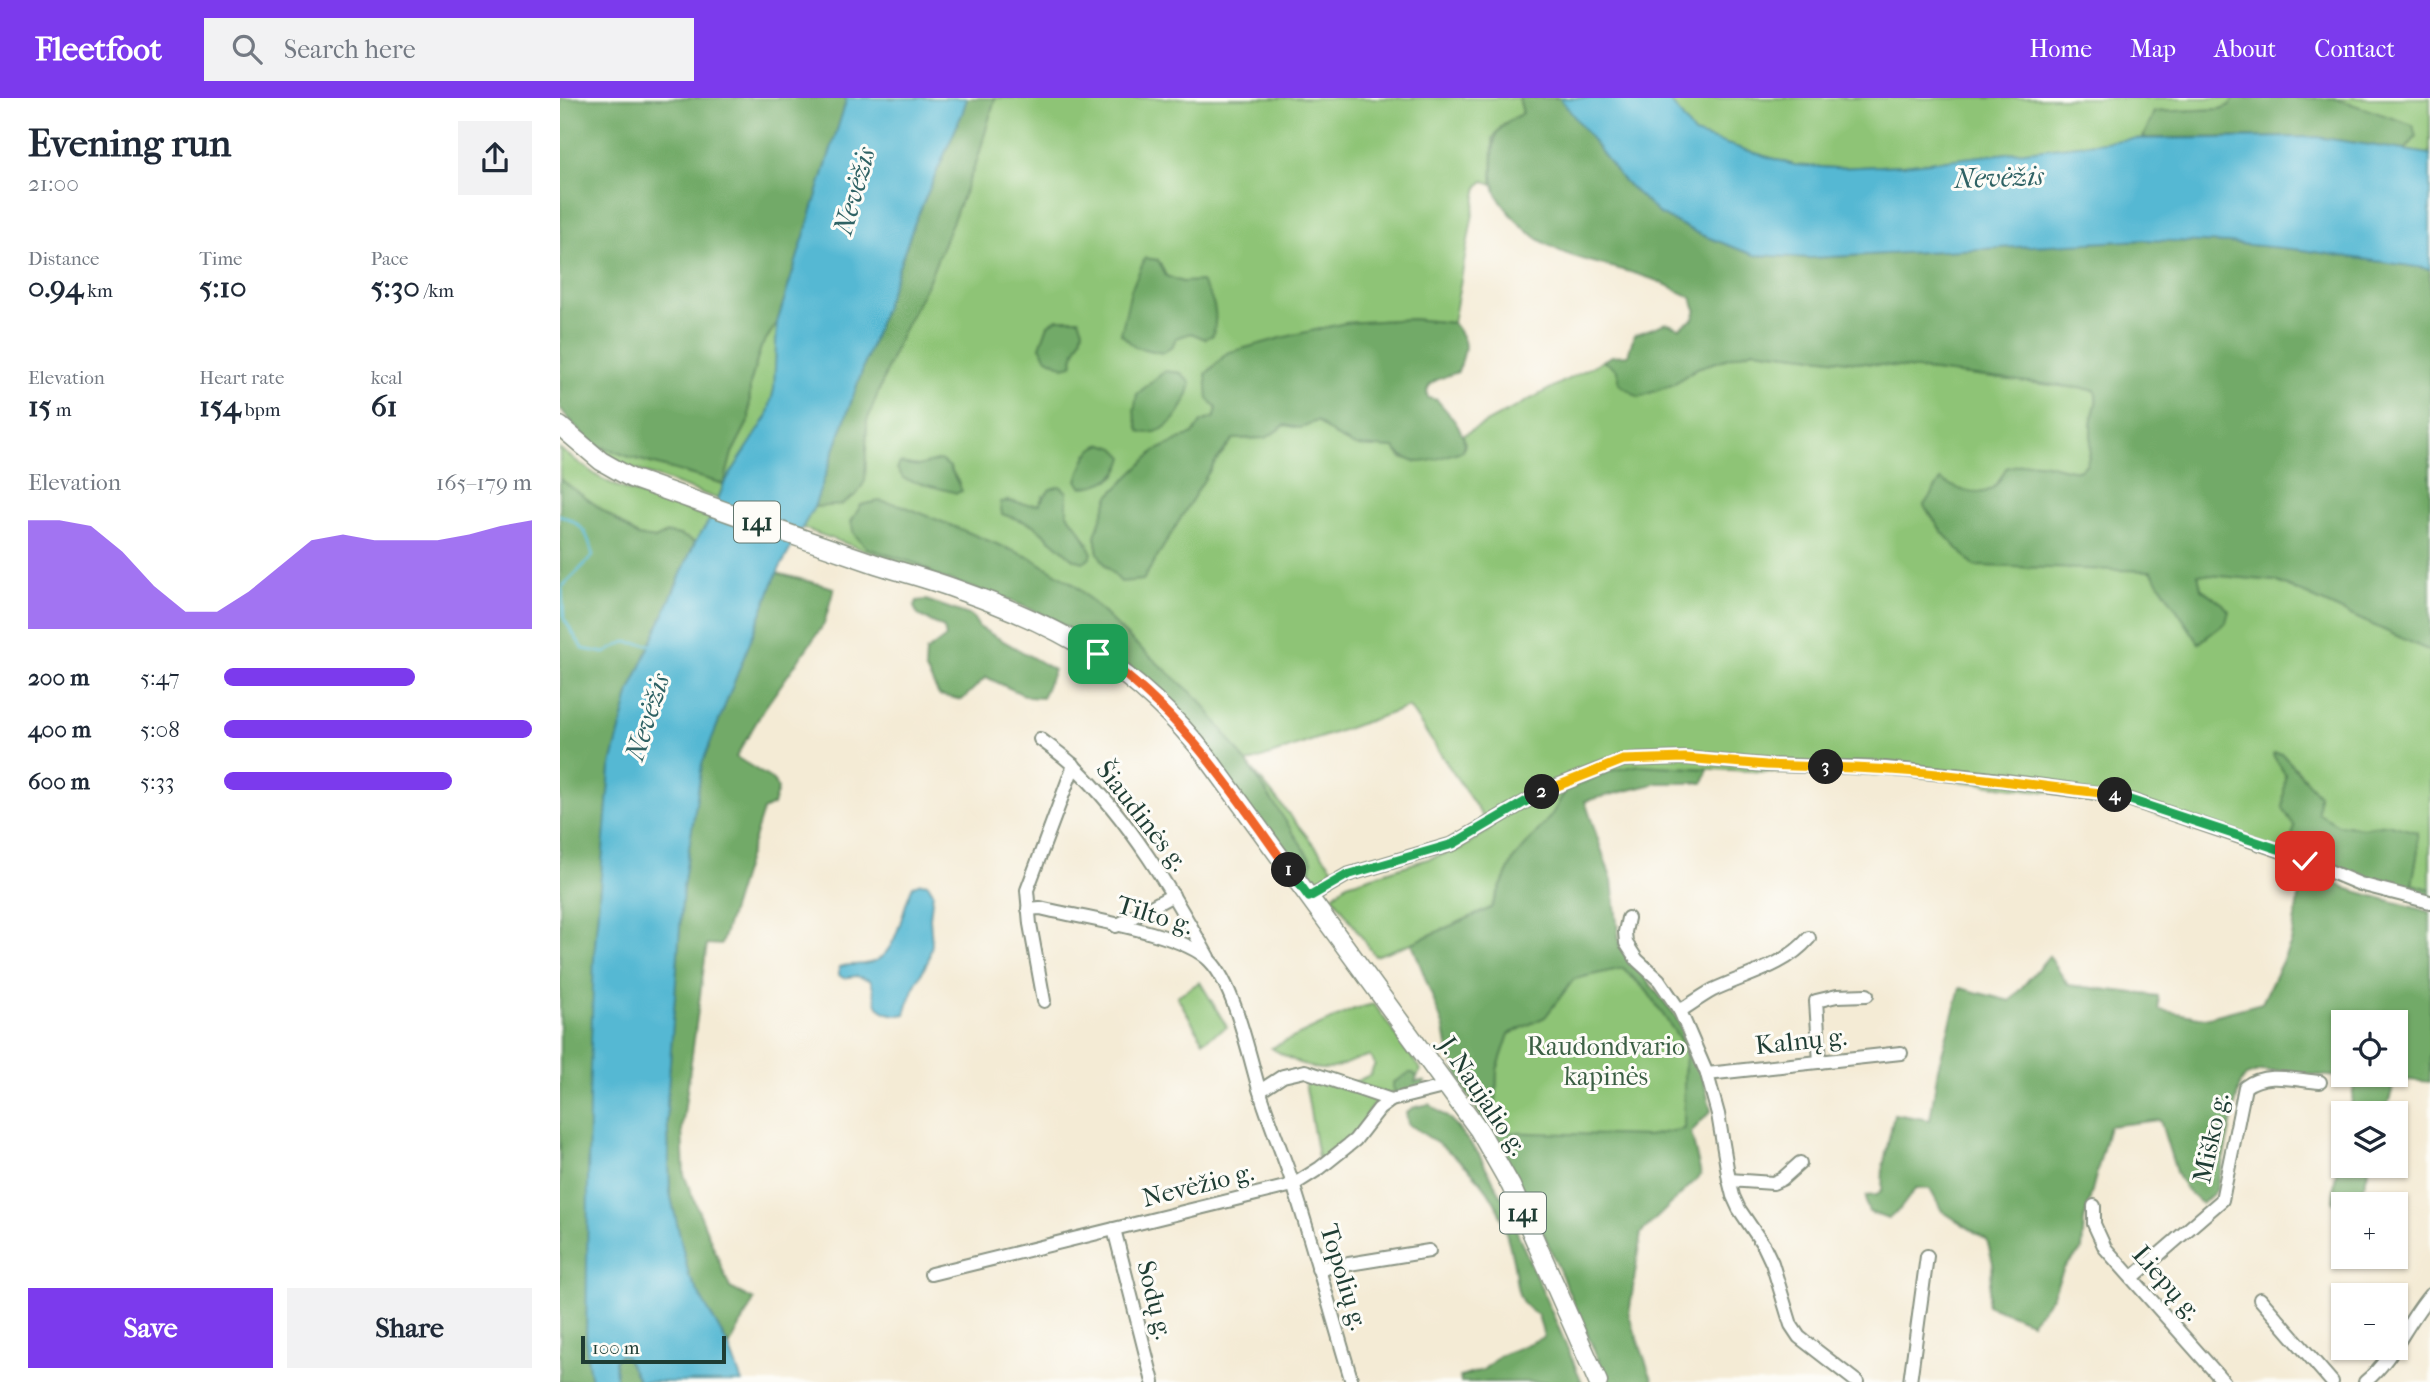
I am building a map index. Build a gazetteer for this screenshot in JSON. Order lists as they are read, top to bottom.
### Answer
{
  "streets": {
    "main road": ["141", "J. Naujalio g."],
    "street": [
      "Šiaudinės g.",
      "Tilto g.",
      "Kalnų g.",
      "Miško g.",
      "Nevėžio g.",
      "Topolių g.",
      "Liepų g.",
      "Sodų g."
    ]
  },
  "crossings": [
    ["141", "J. Naujalio g."],
    ["Šiaudinės g.", "Tilto g."],
    ["Tilto g.", "Nevėžio g."],
    ["Tilto g.", "Topolių g."],
    ["Miško g.", "Liepų g."],
    ["Nevėžio g.", "Topolių g."],
    ["Nevėžio g.", "Sodų g."]
  ],
  "water": ["Nevėžis"],
  "parks": ["Raudondvario kapinės"],
  "scale_bar": "100 m",
  "page": {
    "header": "Fleetfoot",
    "search": "Search here",
    "nav": [
      "Home",
      "Map",
      "About",
      "Contact"
    ],
    "heading": ["Evening run", "21:00"],
    "stats": [
      ["Distance", "0.94 km"],
      ["Time", "5:10"],
      ["Pace", "5:30 /km"],
      ["Elevation", "15 m"],
      ["Heart rate", "154 bpm"],
      ["kcal", "61"]
    ],
    "chart": ["Elevation", "165–179 m"],
    "list": [
      {
        "name": "200 m",
        "note": "5:47"
      },
      {
        "name": "400 m",
        "note": "5:08"
      },
      {
        "name": "600 m",
        "note": "5:33"
      }
    ],
    "pins": [
      "3",
      "2",
      "4",
      "1"
    ],
    "map_buttons": ["+", "−"],
    "buttons": ["Save", "Share"],
    "scale": "100 m"
  }
}
